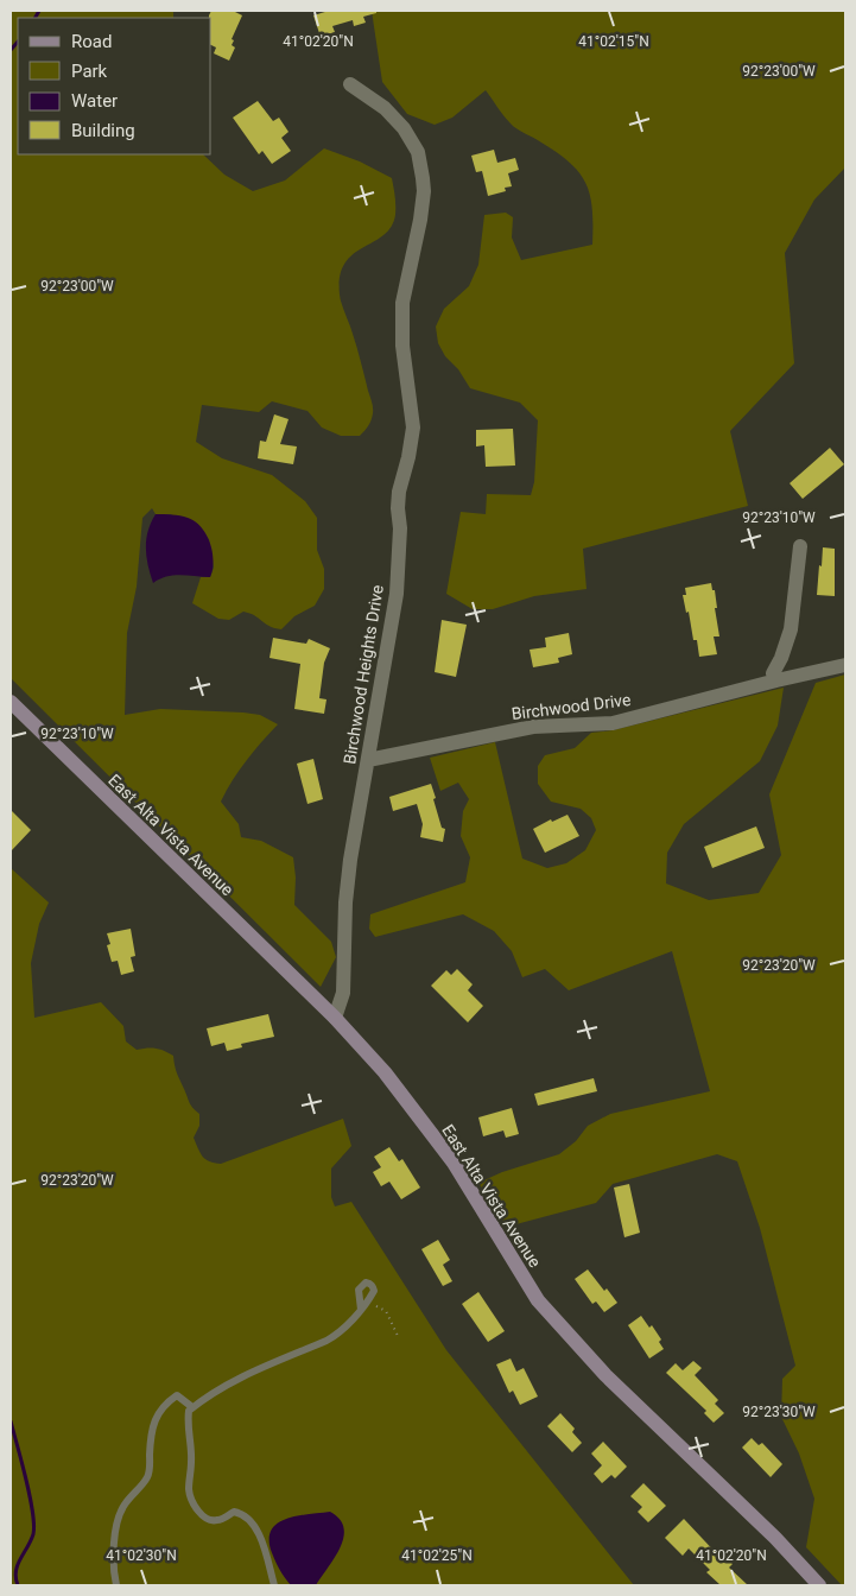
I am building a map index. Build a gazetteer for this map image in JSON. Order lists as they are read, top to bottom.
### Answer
{
  "streets": {
    "main road": ["East Alta Vista Avenue"],
    "street": ["Birchwood Heights Drive", "Birchwood Drive"]
  },
  "crossings": [
    ["Birchwood Heights Drive", "Birchwood Drive"],
    ["Birchwood Heights Drive", "East Alta Vista Avenue"]
  ],
  "legend": [
    "Road",
    "Park",
    "Water",
    "Building"
  ],
  "coordinates": [
    "41°02'20\"N",
    "41°02'15\"N",
    "92°23'00\"W",
    "92°23'10\"W",
    "92°23'20\"W",
    "92°23'30\"W",
    "41°02'30\"N",
    "41°02'25\"N"
  ]
}
